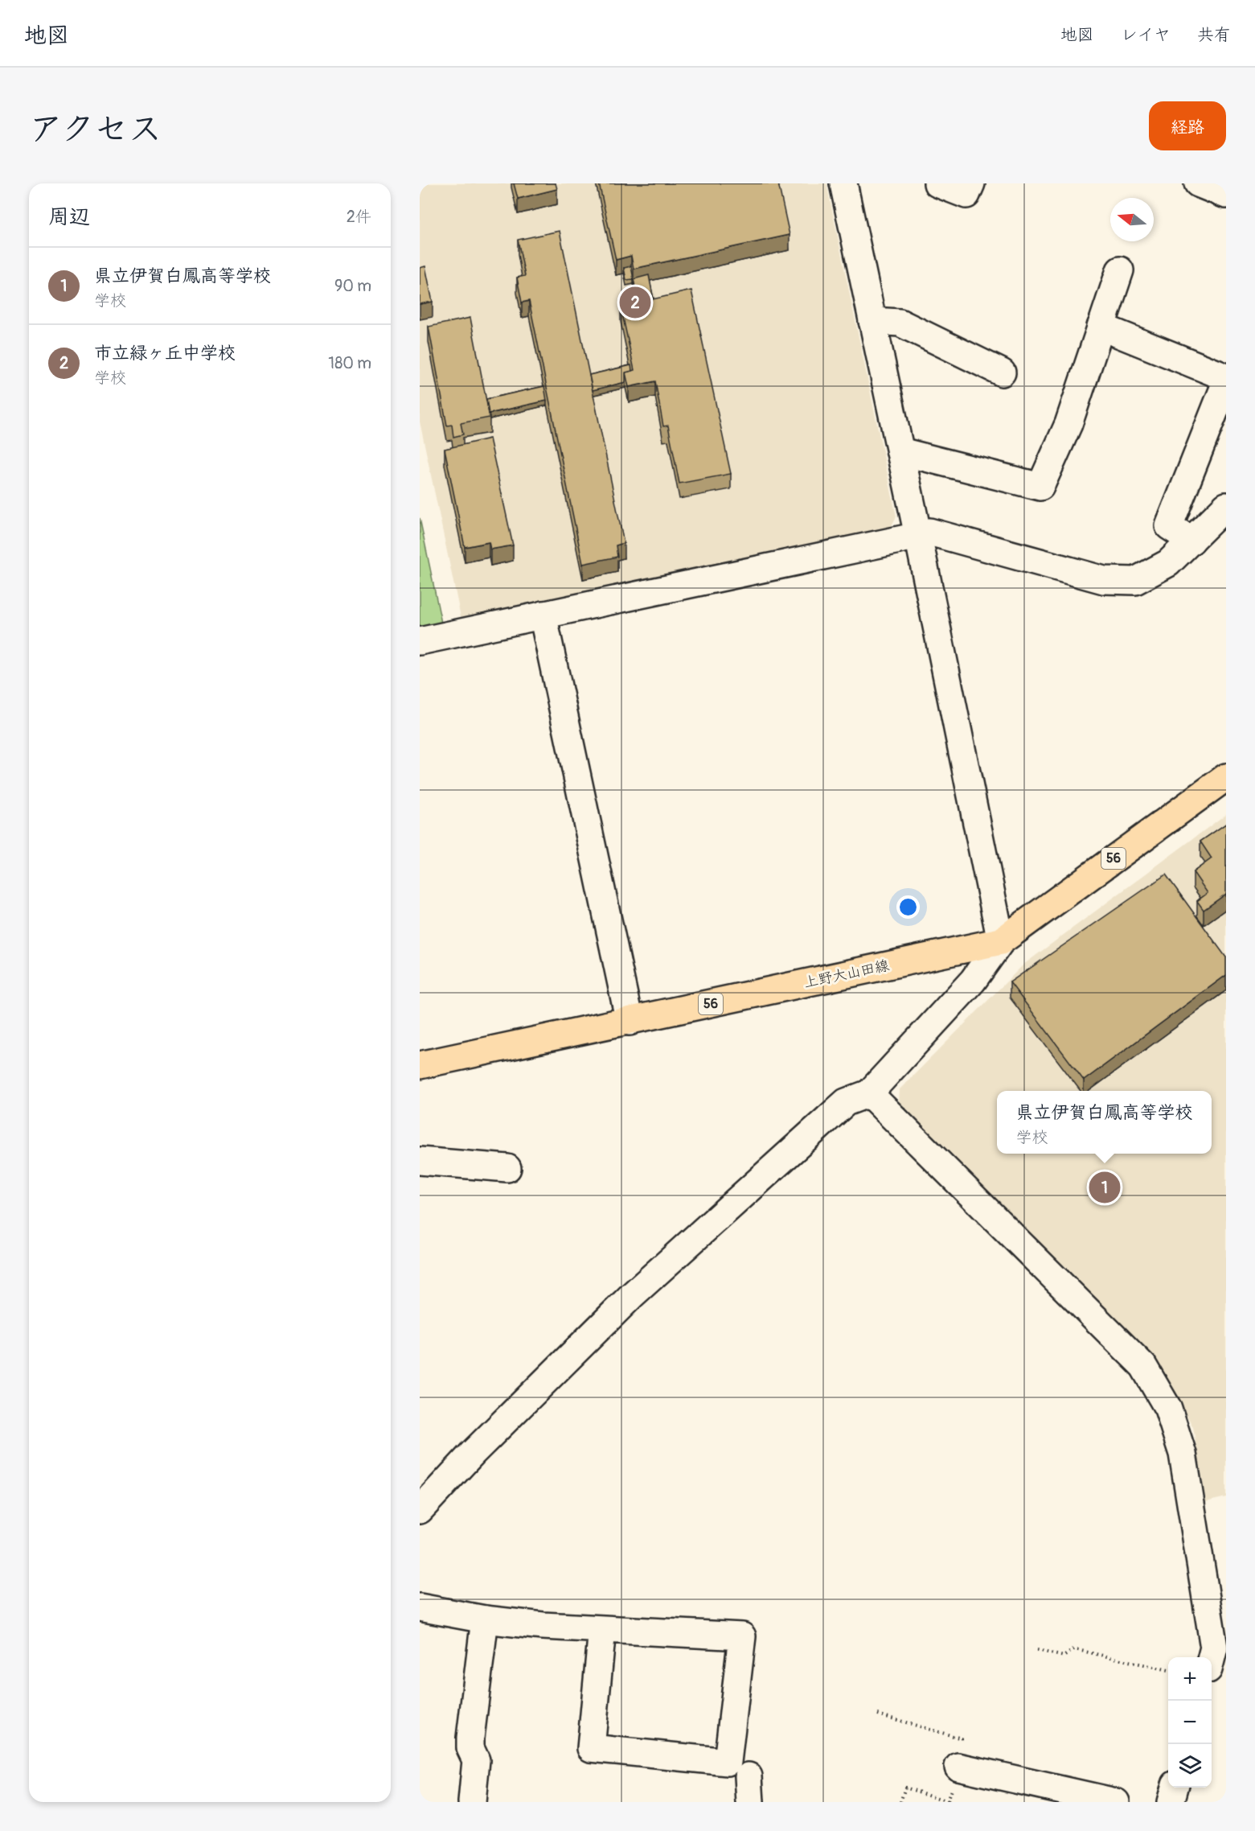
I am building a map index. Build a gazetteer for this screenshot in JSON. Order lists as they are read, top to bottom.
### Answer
{
  "streets": {
    "main road": ["56", "上野大山田線"]
  },
  "north": "left",
  "page": {
    "header": "地図",
    "nav": ["地図", "レイヤ", "共有"],
    "title": "アクセス",
    "buttons": "経路",
    "heading": ["周辺", "2件"],
    "list": [
      {
        "mark": "1",
        "name": "県立伊賀白鳳高等学校",
        "note": "学校",
        "value": "90 m"
      },
      {
        "mark": "2",
        "name": "市立緑ヶ丘中学校",
        "note": "学校",
        "value": "180 m"
      }
    ],
    "pins": ["2", "1"],
    "popup": ["県立伊賀白鳳高等学校", "学校"],
    "map_buttons": ["+", "−"]
  }
}
